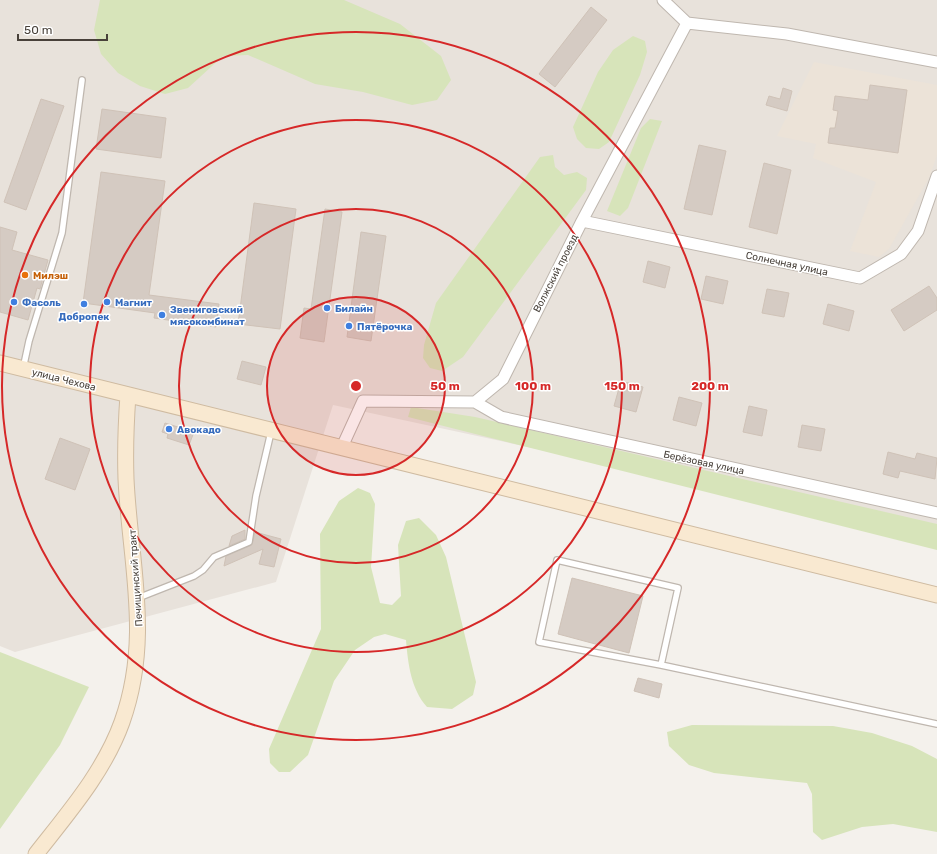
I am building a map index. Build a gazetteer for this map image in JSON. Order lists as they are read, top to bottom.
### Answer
{
  "streets": {
    "street": [
      "Солнечная улица",
      "Волжский проезд",
      "улица Чехова",
      "Берёзовая улица",
      "Печищинский тракт"
    ]
  },
  "crossings": [
    ["Солнечная улица", "Волжский проезд"],
    ["Волжский проезд", "Берёзовая улица"],
    ["улица Чехова", "Печищинский тракт"]
  ],
  "places": [
    "Милэш",
    "Фасоль",
    "Магнит",
    "Добропек",
    "Билайн",
    "Звениговский мясокомбинат",
    "Пятёрочка",
    "Авокадо"
  ],
  "scale_bar": "50 m",
  "rings": [
    "50 m",
    "100 m",
    "150 m",
    "200 m"
  ]
}
